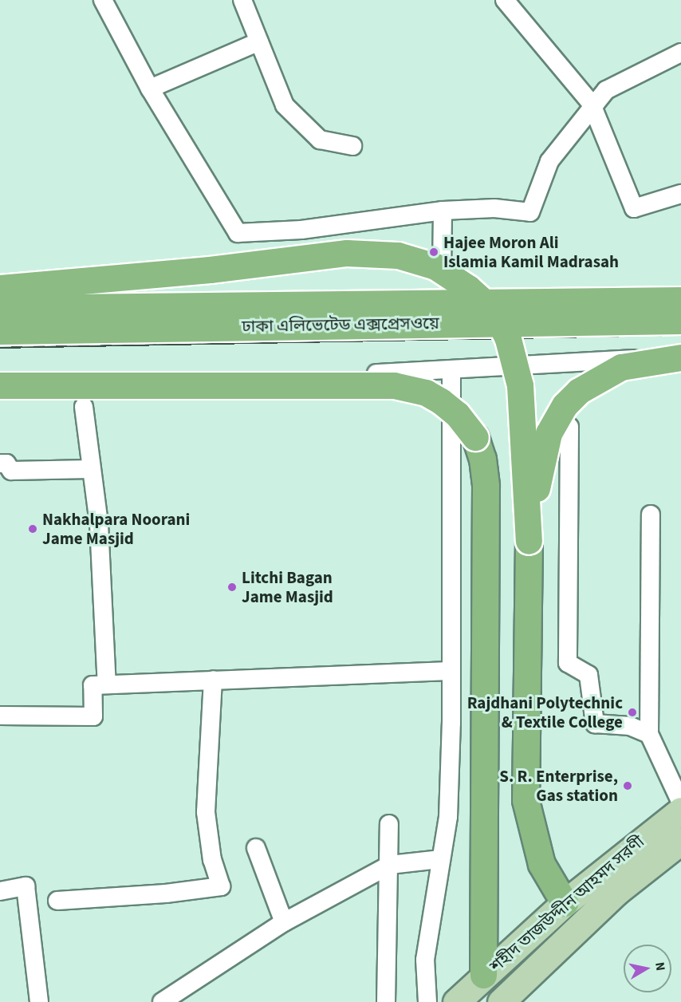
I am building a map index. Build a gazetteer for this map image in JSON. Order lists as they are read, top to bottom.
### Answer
{
  "streets": {
    "highway": ["ঢাকা এলিভেটেড এক্সপ্রেসওয়ে"],
    "main road": ["শহীদ তাজউদ্দীন আহমদ সরণী"]
  },
  "places": [
    "Hajee Moron Ali Islamia Kamil Madrasah",
    "Nakhalpara Noorani Jame Masjid",
    "Litchi Bagan Jame Masjid",
    "Rajdhani Polytechnic & Textile College",
    "S. R. Enterprise, Gas station"
  ],
  "north": "right"
}
